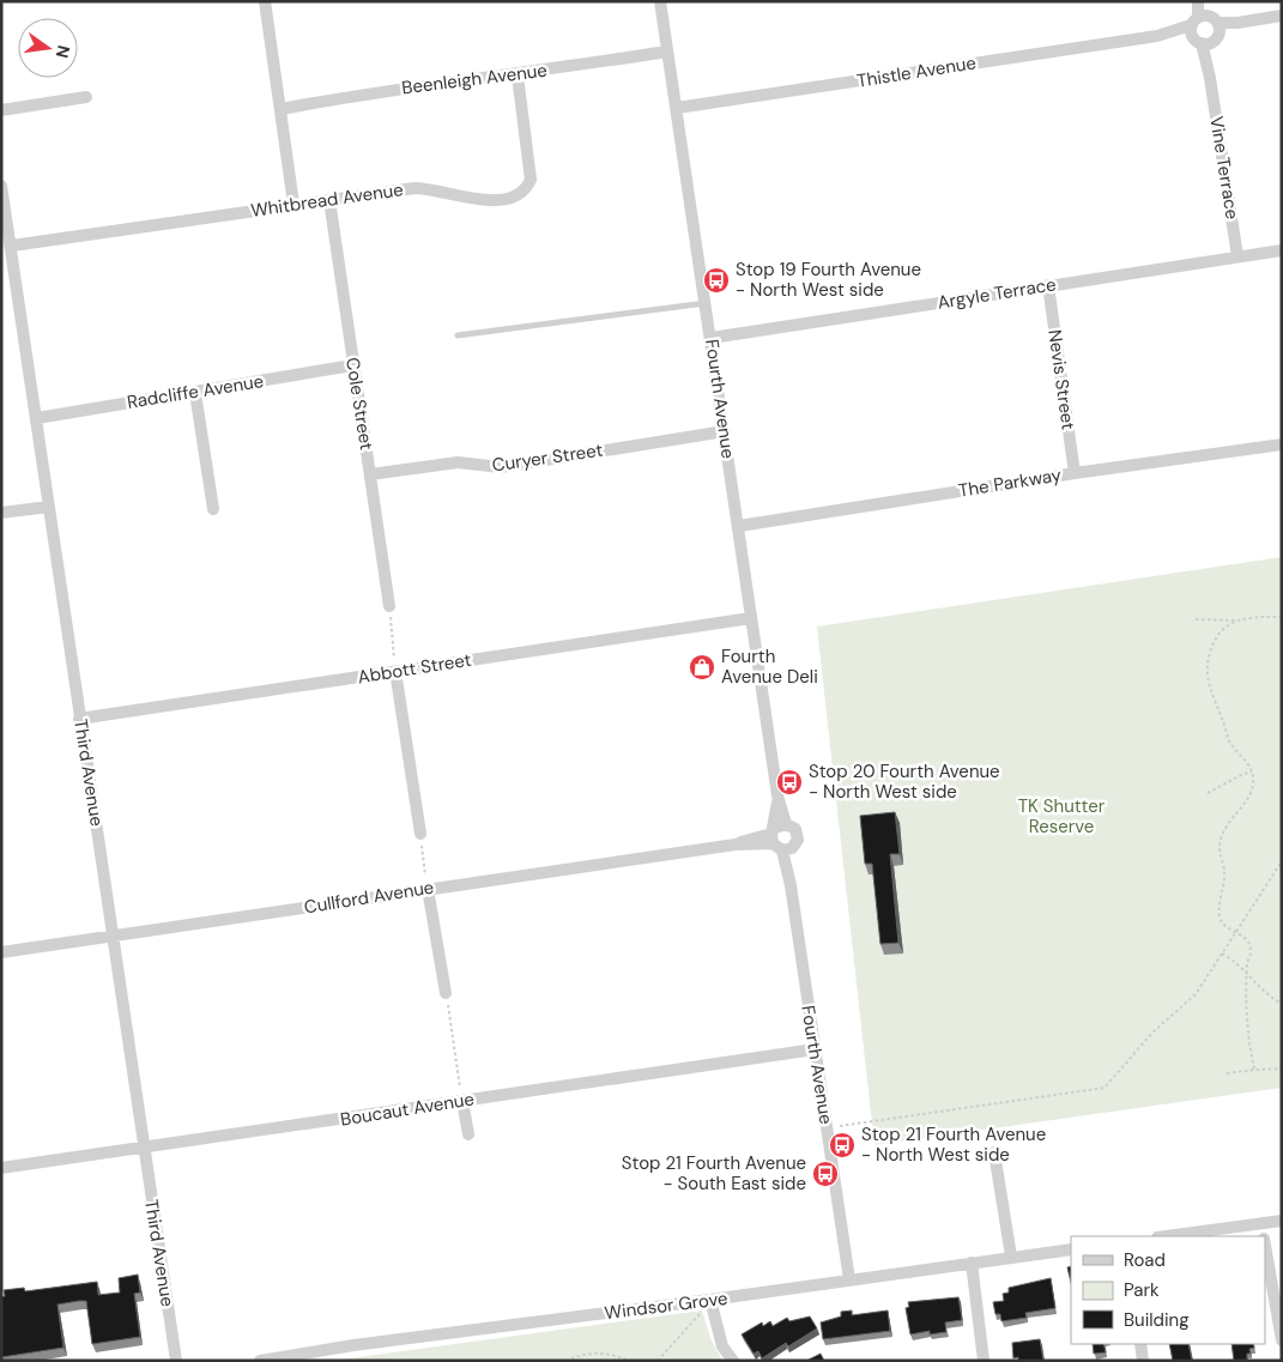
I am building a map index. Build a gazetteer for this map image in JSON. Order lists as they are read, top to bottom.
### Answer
{
  "streets": {
    "street": [
      "Thistle Avenue",
      "Beenleigh Avenue",
      "Vine Terrace",
      "Whitbread Avenue",
      "Argyle Terrace",
      "Nevis Street",
      "Radcliffe Avenue",
      "Fourth Avenue",
      "Cole Street",
      "Curyer Street",
      "The Parkway",
      "Abbott Street",
      "Third Avenue",
      "Cullford Avenue",
      "Boucaut Avenue",
      "Windsor Grove"
    ]
  },
  "crossings": [
    ["Thistle Avenue", "Vine Terrace"],
    ["Thistle Avenue", "Fourth Avenue"],
    ["Beenleigh Avenue", "Whitbread Avenue"],
    ["Beenleigh Avenue", "Fourth Avenue"],
    ["Vine Terrace", "Argyle Terrace"],
    ["Whitbread Avenue", "Cole Street"],
    ["Whitbread Avenue", "Third Avenue"],
    ["Argyle Terrace", "Nevis Street"],
    ["Argyle Terrace", "Fourth Avenue"],
    ["Nevis Street", "The Parkway"],
    ["Radcliffe Avenue", "Cole Street"],
    ["Radcliffe Avenue", "Third Avenue"],
    ["Fourth Avenue", "Curyer Street"],
    ["Fourth Avenue", "The Parkway"],
    ["Fourth Avenue", "Abbott Street"],
    ["Fourth Avenue", "Cullford Avenue"],
    ["Fourth Avenue", "Boucaut Avenue"],
    ["Fourth Avenue", "Windsor Grove"],
    ["Cole Street", "Curyer Street"],
    ["Abbott Street", "Third Avenue"],
    ["Third Avenue", "Cullford Avenue"],
    ["Third Avenue", "Boucaut Avenue"]
  ],
  "parks": ["TK Shutter Reserve"],
  "places": {
    "bus stop": [
      "Stop 19 Fourth Avenue - North West side",
      "Stop 20 Fourth Avenue - North West side",
      "Stop 21 Fourth Avenue - North West side",
      "Stop 21 Fourth Avenue - South East side"
    ],
    "shop": ["Fourth Avenue Deli"]
  },
  "legend": ["Road", "Park", "Building"],
  "north": "right"
}
